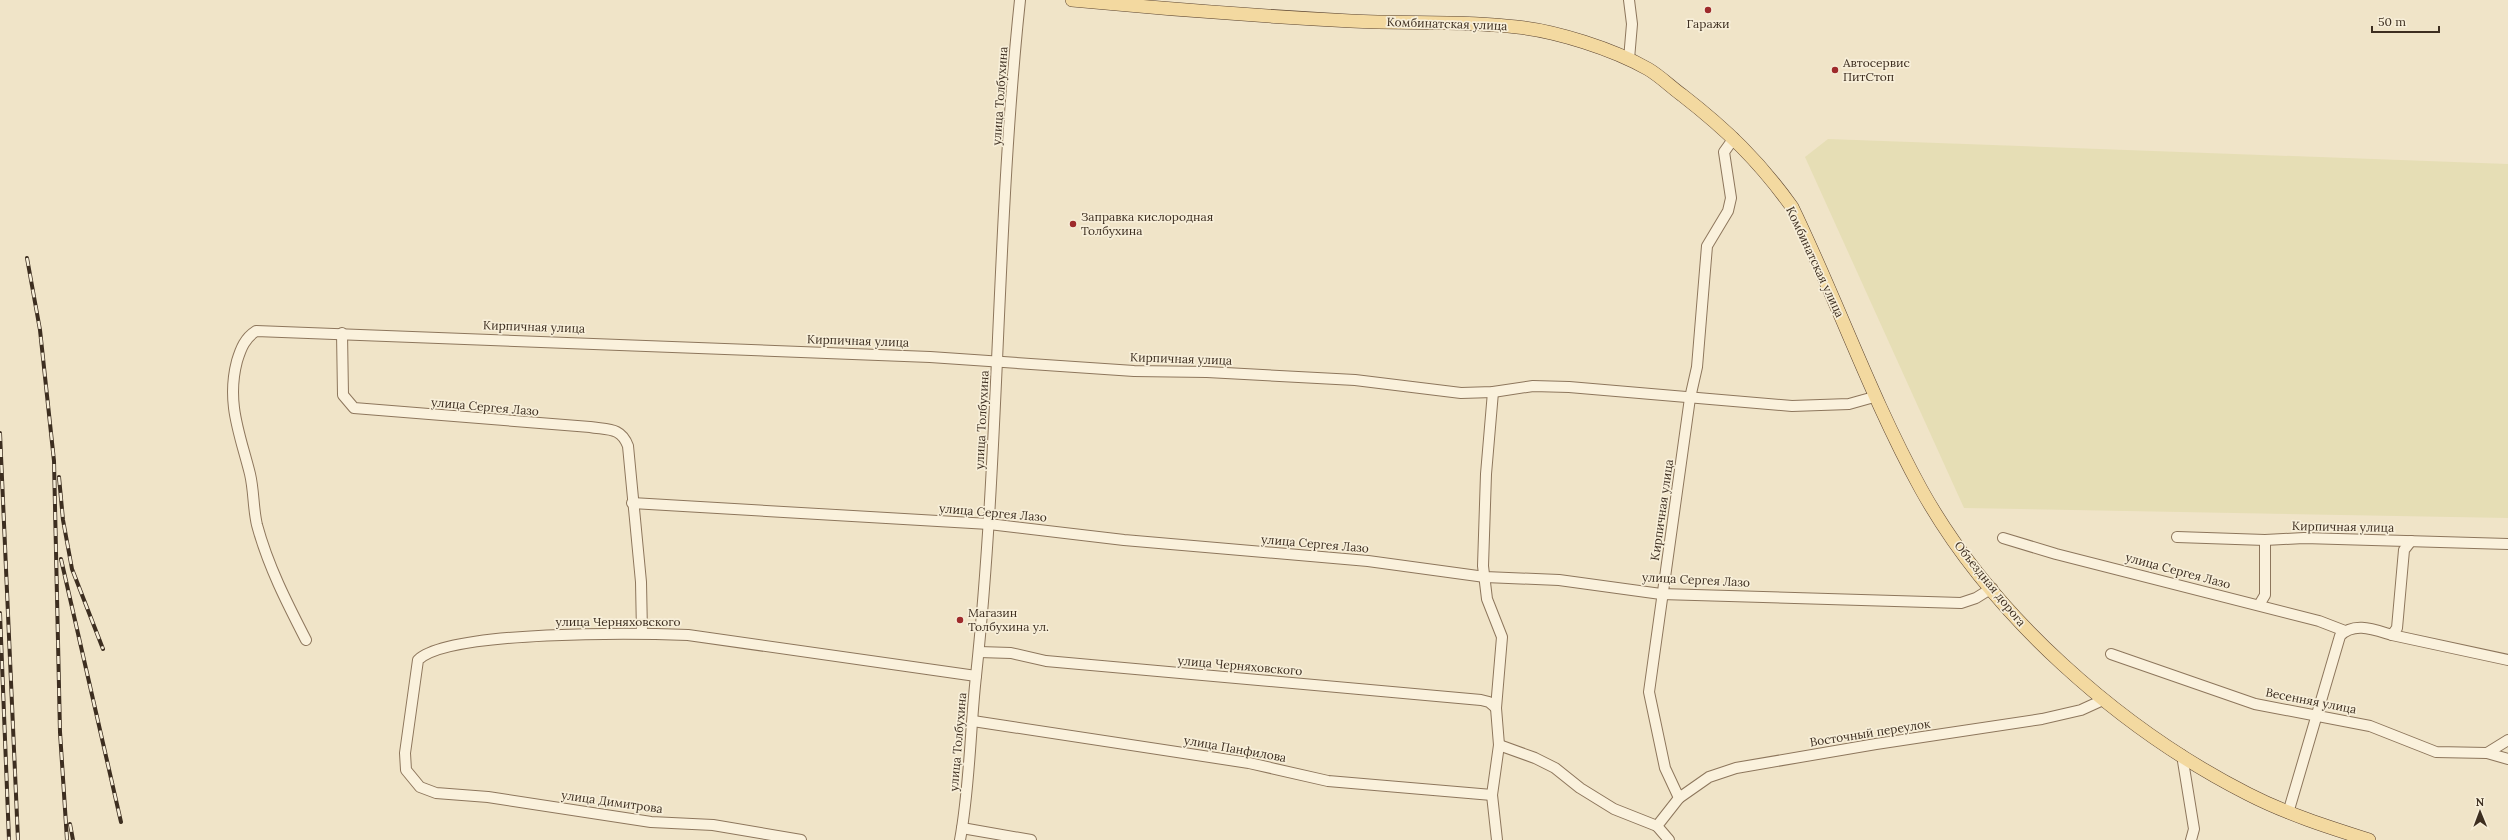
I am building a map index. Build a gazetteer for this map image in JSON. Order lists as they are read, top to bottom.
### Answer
{
  "streets": {
    "main road": ["Комбинатская улица", "Объездная дорога"],
    "street": [
      "улица Толбухина",
      "Кирпичная улица",
      "улица Сергея Лазо",
      "улица Черняховского",
      "Весенняя улица",
      "Восточный переулок",
      "улица Панфилова",
      "улица Димитрова"
    ]
  },
  "crossings": [
    ["Комбинатская улица", "Кирпичная улица"],
    ["Комбинатская улица", "Объездная дорога"],
    ["улица Толбухина", "Кирпичная улица"],
    ["улица Толбухина", "улица Сергея Лазо"],
    ["улица Толбухина", "улица Черняховского"],
    ["улица Толбухина", "улица Панфилова"],
    ["Кирпичная улица", "улица Сергея Лазо"],
    ["Кирпичная улица", "Восточный переулок"],
    ["улица Сергея Лазо", "Объездная дорога"],
    ["улица Сергея Лазо", "улица Черняховского"],
    ["Объездная дорога", "Восточный переулок"],
    ["улица Черняховского", "улица Димитрова"]
  ],
  "places": [
    "Гаражи",
    "Автосервис ПитСтоп",
    "Заправка кислородная Толбухина",
    "Магазин Толбухина ул."
  ],
  "scale_bar": "50 m",
  "north": "top"
}
